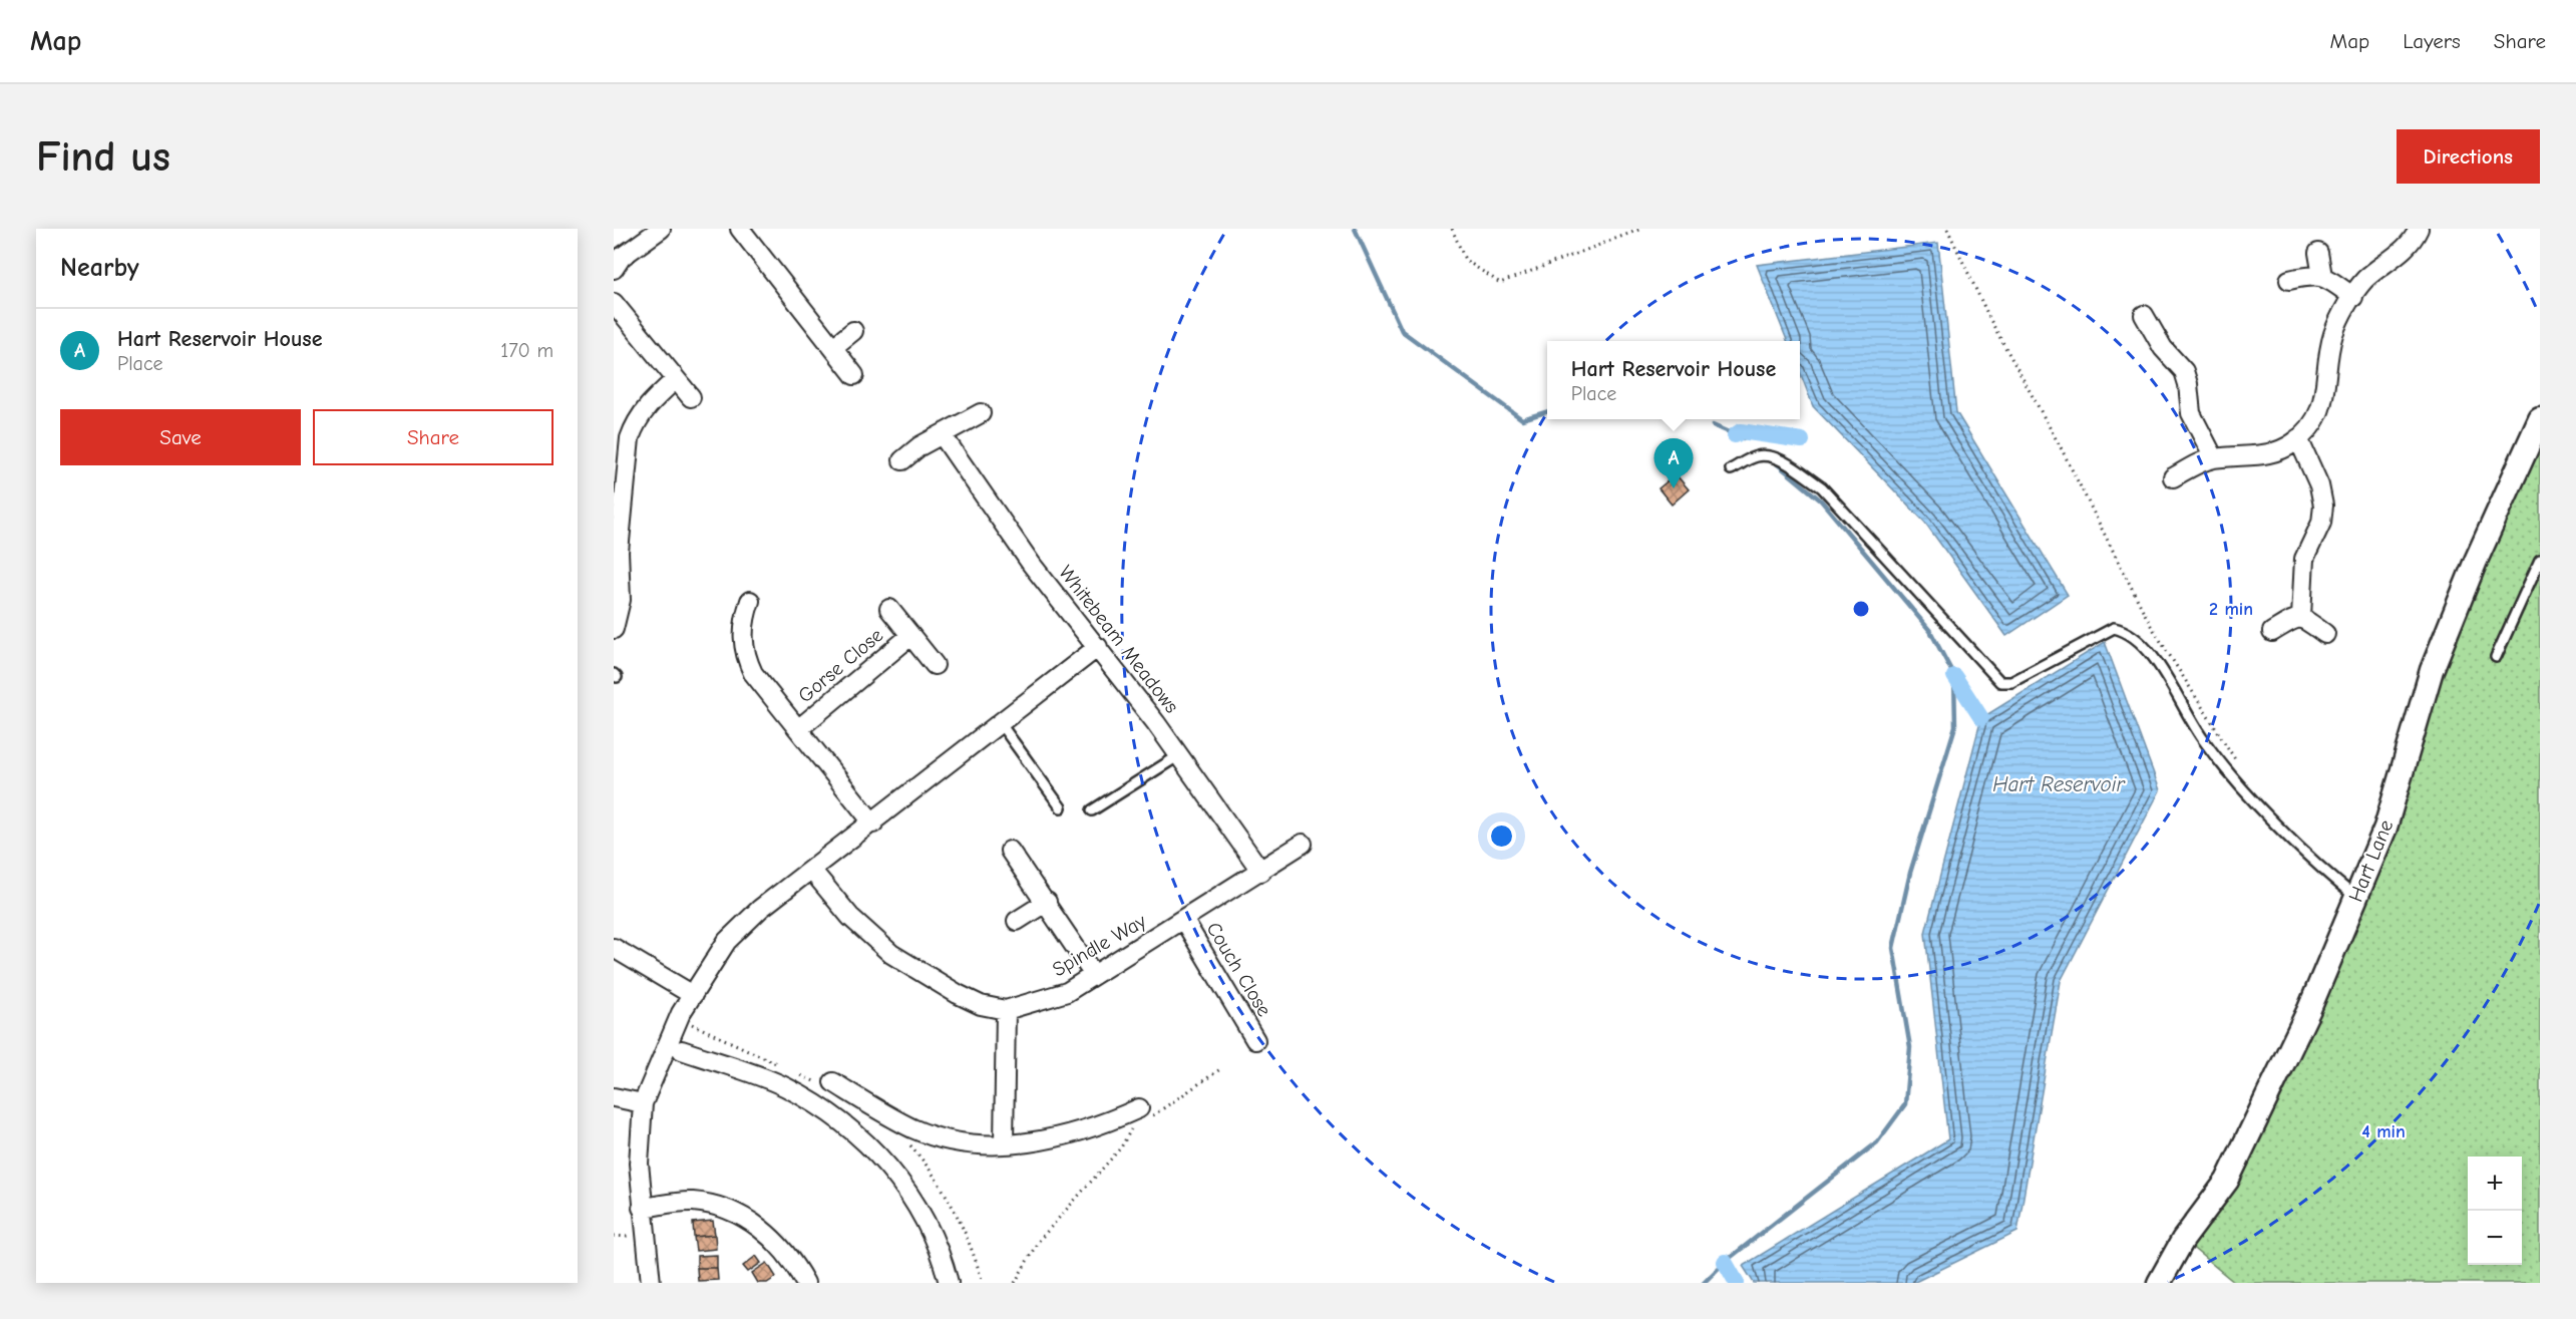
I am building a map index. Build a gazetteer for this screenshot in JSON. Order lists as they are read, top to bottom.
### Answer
{
  "streets": {
    "street": [
      "Whitebeam Meadows",
      "Gorse Close",
      "Hart Lane",
      "Spindle Way",
      "Couch Close"
    ]
  },
  "crossings": [
    ["Whitebeam Meadows", "Spindle Way"],
    ["Spindle Way", "Couch Close"]
  ],
  "water": ["Hart Reservoir"],
  "page": {
    "header": "Map",
    "nav": ["Map", "Layers", "Share"],
    "buttons": [
      "Directions",
      ["Save", "Share"]
    ],
    "title": "Find us",
    "heading": "Nearby",
    "list": [
      {
        "mark": "A",
        "name": "Hart Reservoir House",
        "note": "Place",
        "value": "170 m"
      }
    ],
    "popup": ["Hart Reservoir House", "Place"],
    "pins": "A",
    "map_buttons": ["+", "−"]
  },
  "rings": ["2 min", "4 min"]
}
